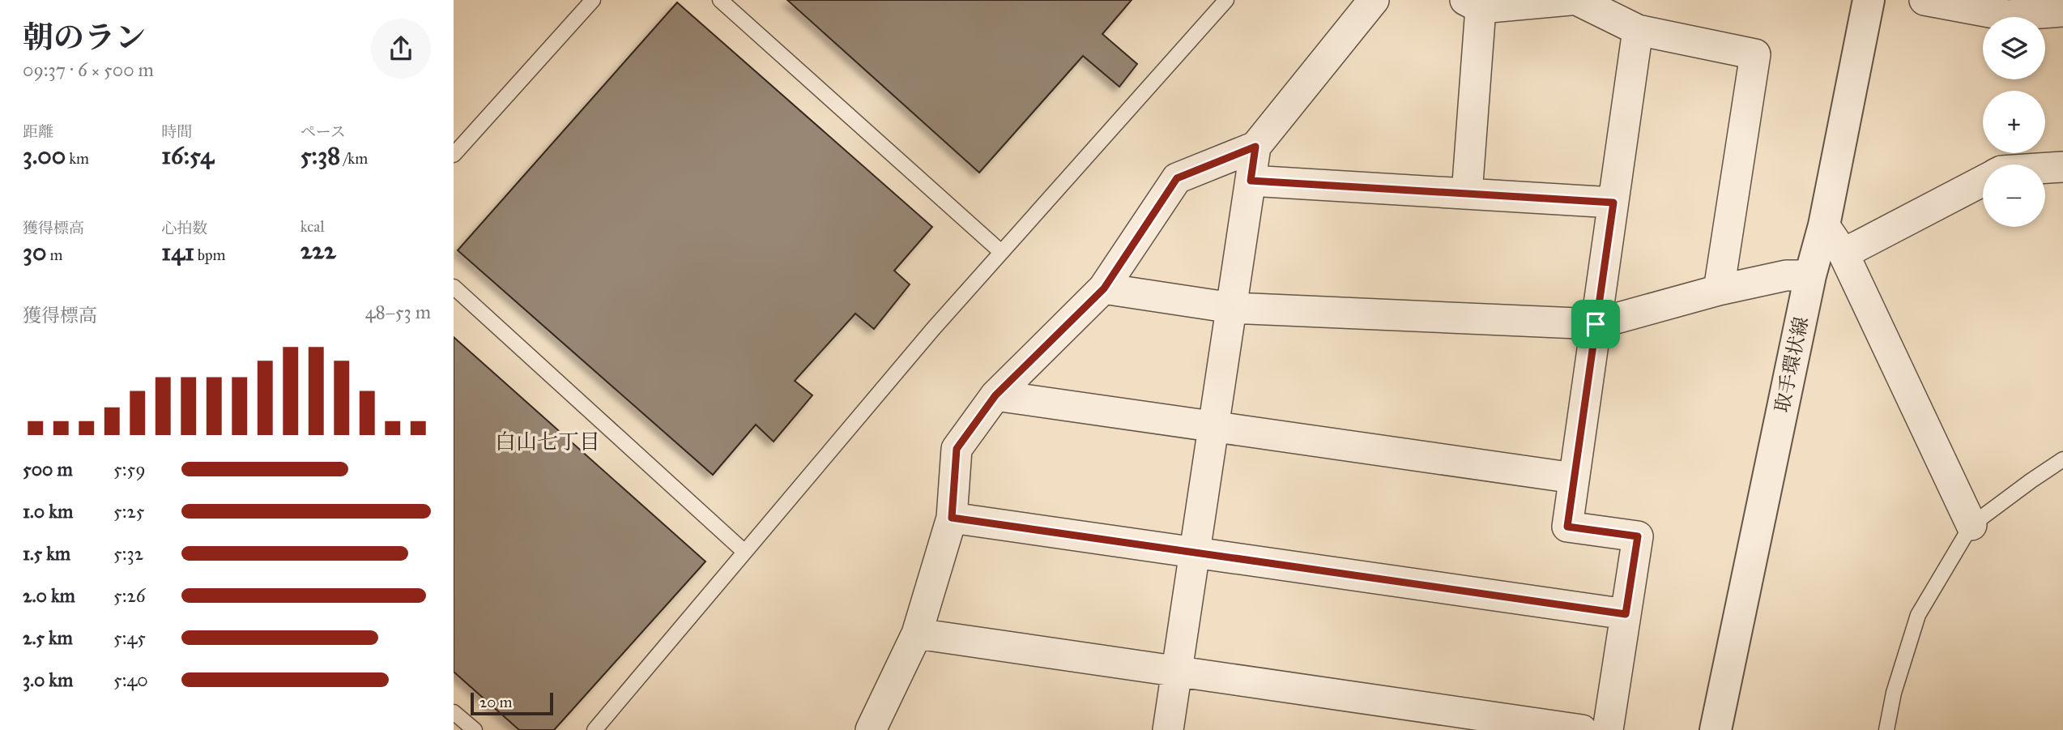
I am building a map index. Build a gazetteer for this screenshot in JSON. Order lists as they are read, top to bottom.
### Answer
{
  "streets": {
    "street": ["取手環状線"]
  },
  "districts": ["白山七丁目"],
  "scale_bar": "20 m",
  "page": {
    "heading": ["朝のラン", "09:37 · 6 × 500 m"],
    "map_buttons": ["+", "−"],
    "stats": [
      ["距離", "3.00 km"],
      ["時間", "16:54"],
      ["ペース", "5:38 /km"],
      ["獲得標高", "30 m"],
      ["心拍数", "141 bpm"],
      ["kcal", "222"]
    ],
    "chart": ["獲得標高", "48–53 m"],
    "list": [
      {
        "name": "500 m",
        "note": "5:59"
      },
      {
        "name": "1.0 km",
        "note": "5:25"
      },
      {
        "name": "1.5 km",
        "note": "5:32"
      },
      {
        "name": "2.0 km",
        "note": "5:26"
      },
      {
        "name": "2.5 km",
        "note": "5:45"
      },
      {
        "name": "3.0 km",
        "note": "5:40"
      }
    ],
    "scale": "20 m"
  }
}
